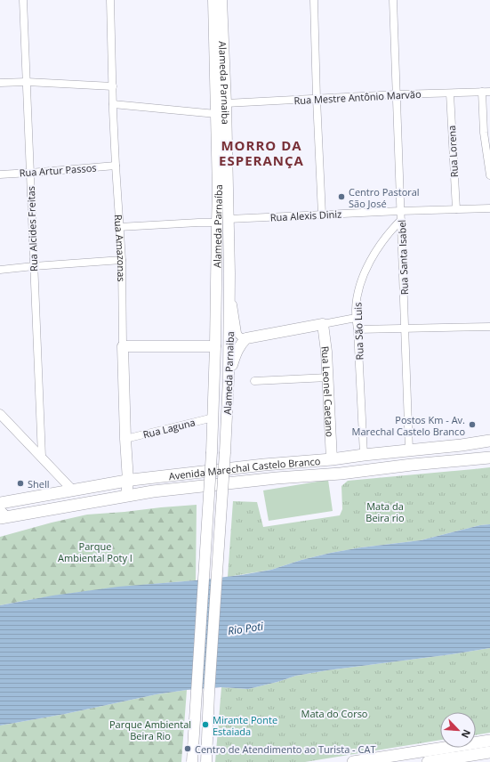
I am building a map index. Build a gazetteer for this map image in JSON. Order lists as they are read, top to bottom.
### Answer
{
  "streets": {
    "main road": [
      "Alameda Parnaiba",
      "Alameda Parnaíba",
      "Rua Amazonas",
      "Rua Leonel Caetano",
      "Avenida Marechal Castelo Branco"
    ],
    "street": [
      "Rua Mestre Antônio Marvão",
      "Rua Lorena",
      "Rua Artur Passos",
      "Rua Alexis Diniz",
      "Rua Alcides Freitas",
      "Rua Santa Isabel",
      "Rua São Luis",
      "Rua Laguna"
    ]
  },
  "crossings": [
    ["Alameda Parnaiba", "Rua Mestre Antônio Marvão"],
    ["Alameda Parnaiba", "Rua Alexis Diniz"],
    ["Rua Mestre Antônio Marvão", "Rua Lorena"],
    ["Rua Mestre Antônio Marvão", "Rua Santa Isabel"],
    ["Rua Lorena", "Rua Alexis Diniz"],
    ["Rua Artur Passos", "Rua Alcides Freitas"],
    ["Rua Artur Passos", "Rua Amazonas"],
    ["Rua Alexis Diniz", "Rua Santa Isabel"],
    ["Alameda Parnaíba", "Rua Laguna"],
    ["Rua Amazonas", "Rua Laguna"],
    ["Rua Amazonas", "Avenida Marechal Castelo Branco"],
    ["Rua Santa Isabel", "Rua São Luis"],
    ["Rua Santa Isabel", "Avenida Marechal Castelo Branco"],
    ["Rua São Luis", "Avenida Marechal Castelo Branco"],
    ["Rua Leonel Caetano", "Avenida Marechal Castelo Branco"]
  ],
  "districts": ["MORRO DA ESPERANÇA"],
  "water": ["Rio Poti"],
  "parks": [
    "Mata da Beira rio",
    "Parque Ambiental Poty I",
    "Mata do Corso",
    "Parque Ambiental Beira Rio"
  ],
  "places": [
    "Centro Pastoral São José",
    "Postos Km - Av. Marechal Castelo Branco",
    "Shell",
    "Mirante Ponte Estaiada",
    "Centro de Atendimento ao Turista - CAT"
  ],
  "north": "bottom right"
}
